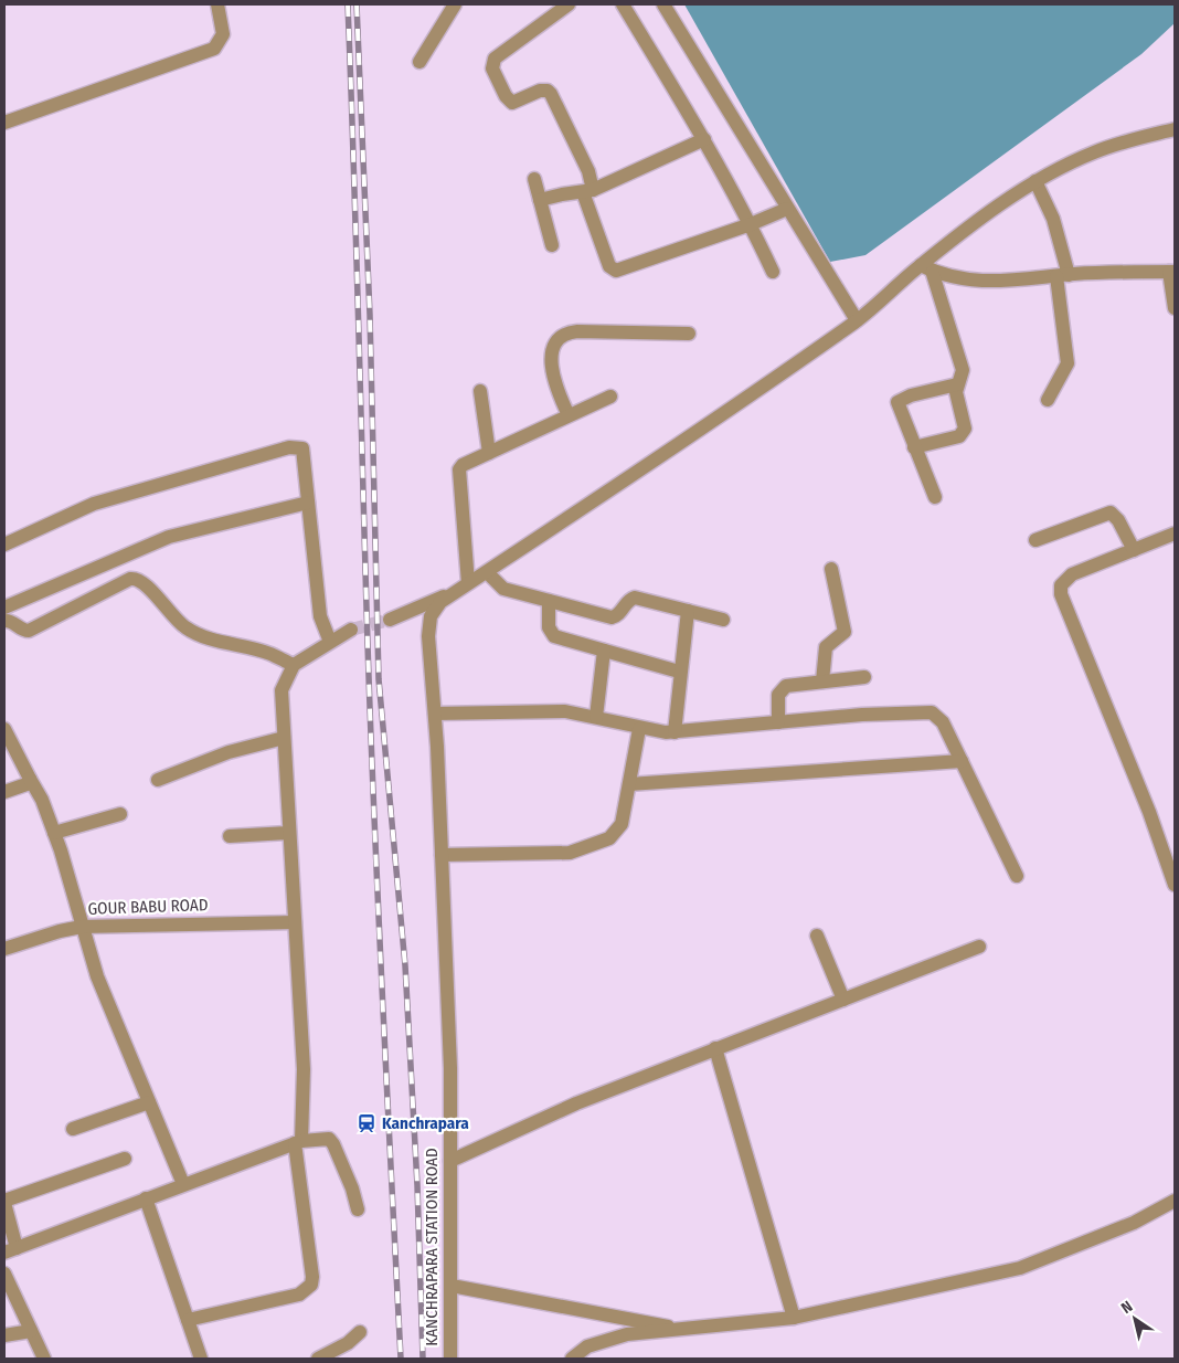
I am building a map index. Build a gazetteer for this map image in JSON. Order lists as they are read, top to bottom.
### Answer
{
  "streets": {
    "street": ["GOUR BABU ROAD", "KANCHRAPARA STATION ROAD"]
  },
  "places": {
    "station": ["Kanchrapara"]
  },
  "north": "top left"
}
